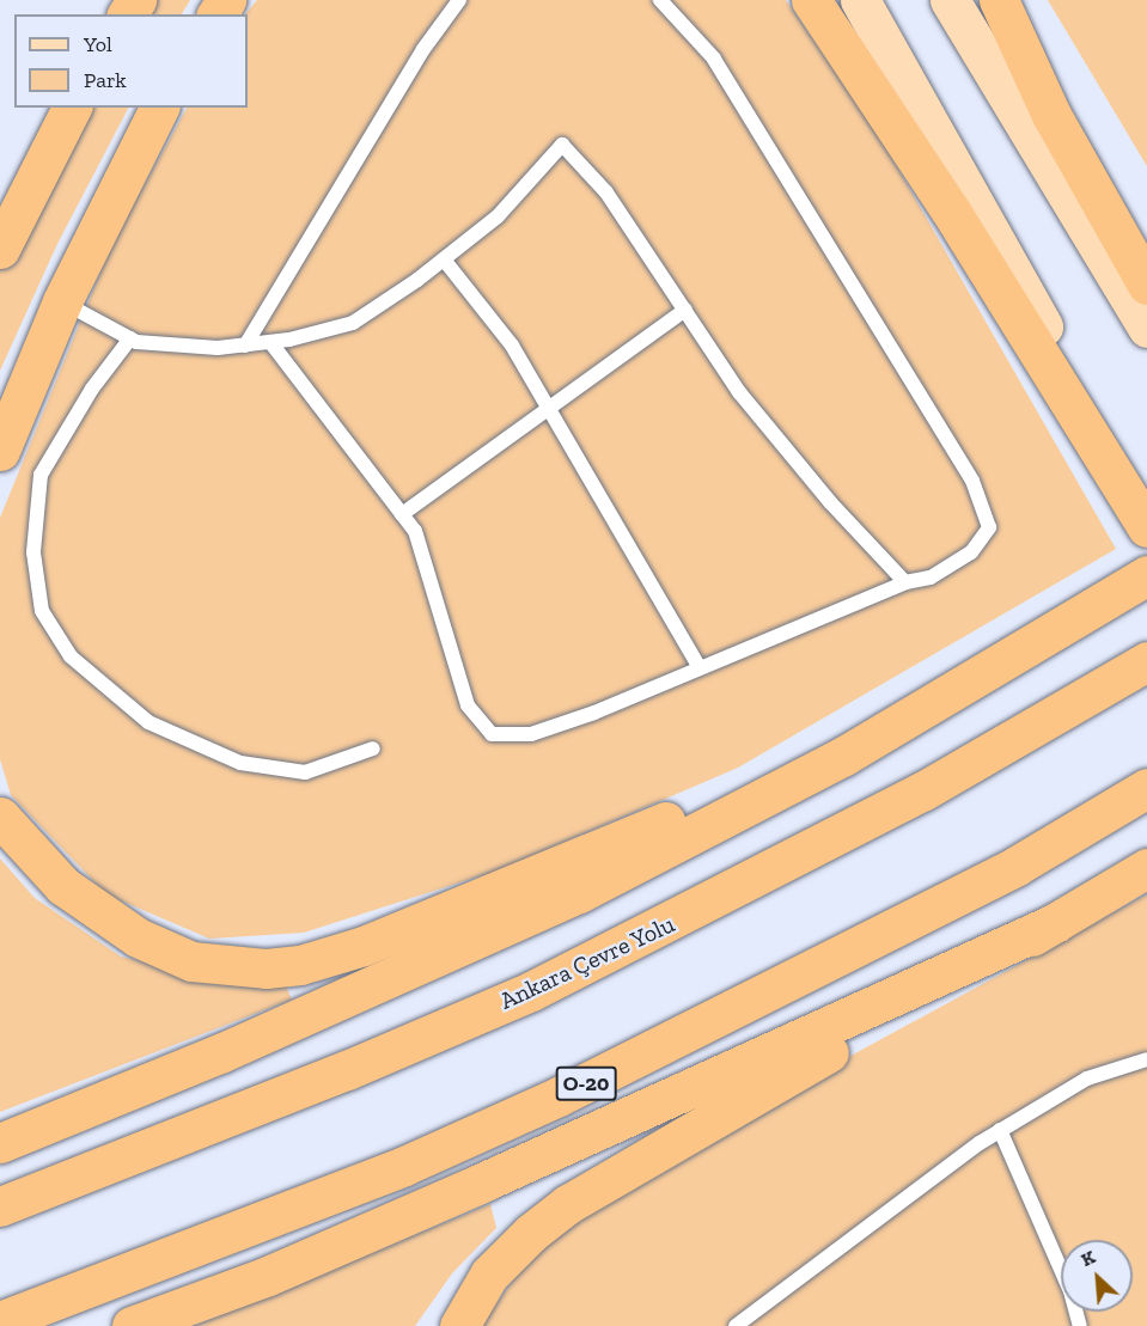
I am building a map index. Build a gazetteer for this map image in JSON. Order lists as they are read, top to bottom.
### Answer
{
  "streets": {
    "highway": ["Ankara Çevre Yolu", "O-20"]
  },
  "legend": ["Yol", "Park"],
  "north": "top left"
}
